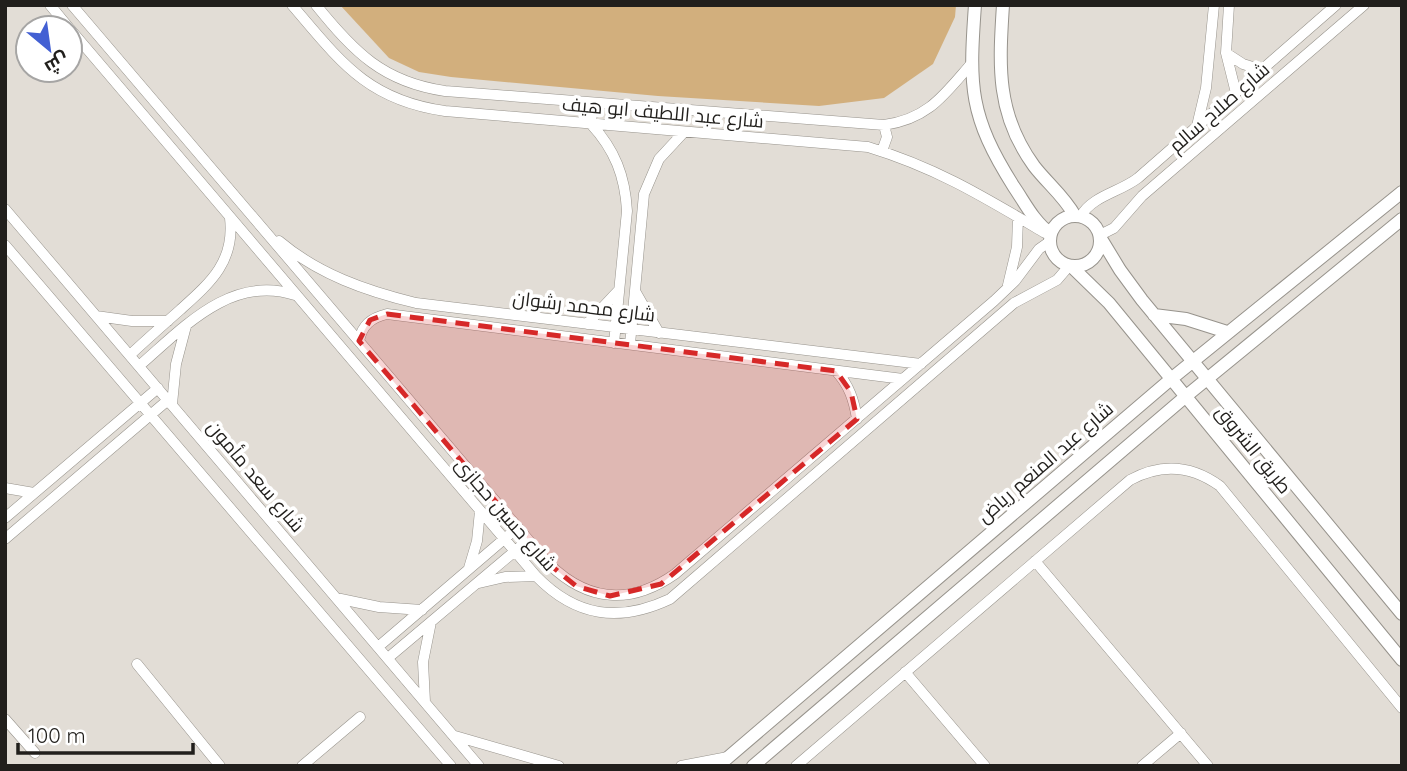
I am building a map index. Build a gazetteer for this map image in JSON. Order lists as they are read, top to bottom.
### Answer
{
  "streets": {
    "street": [
      "شارع صلاح سالم",
      "شارع عبد اللطيف ابو هيف",
      "شارع محمد رشوان",
      "طريق الشروق",
      "شارع عبد المنعم رياض",
      "شارع سعد مأمون",
      "شارع حسين حجازى"
    ]
  },
  "crossings": [
    ["شارع صلاح سالم", "شارع عبد اللطيف ابو هيف"],
    ["شارع صلاح سالم", "طريق الشروق"],
    ["شارع صلاح سالم", "شارع حسين حجازى"],
    ["شارع عبد اللطيف ابو هيف", "طريق الشروق"],
    ["شارع عبد اللطيف ابو هيف", "شارع حسين حجازى"],
    ["شارع محمد رشوان", "شارع حسين حجازى"],
    ["طريق الشروق", "شارع عبد المنعم رياض"],
    ["طريق الشروق", "شارع حسين حجازى"]
  ],
  "scale_bar": "100 m",
  "north": "bottom right"
}
